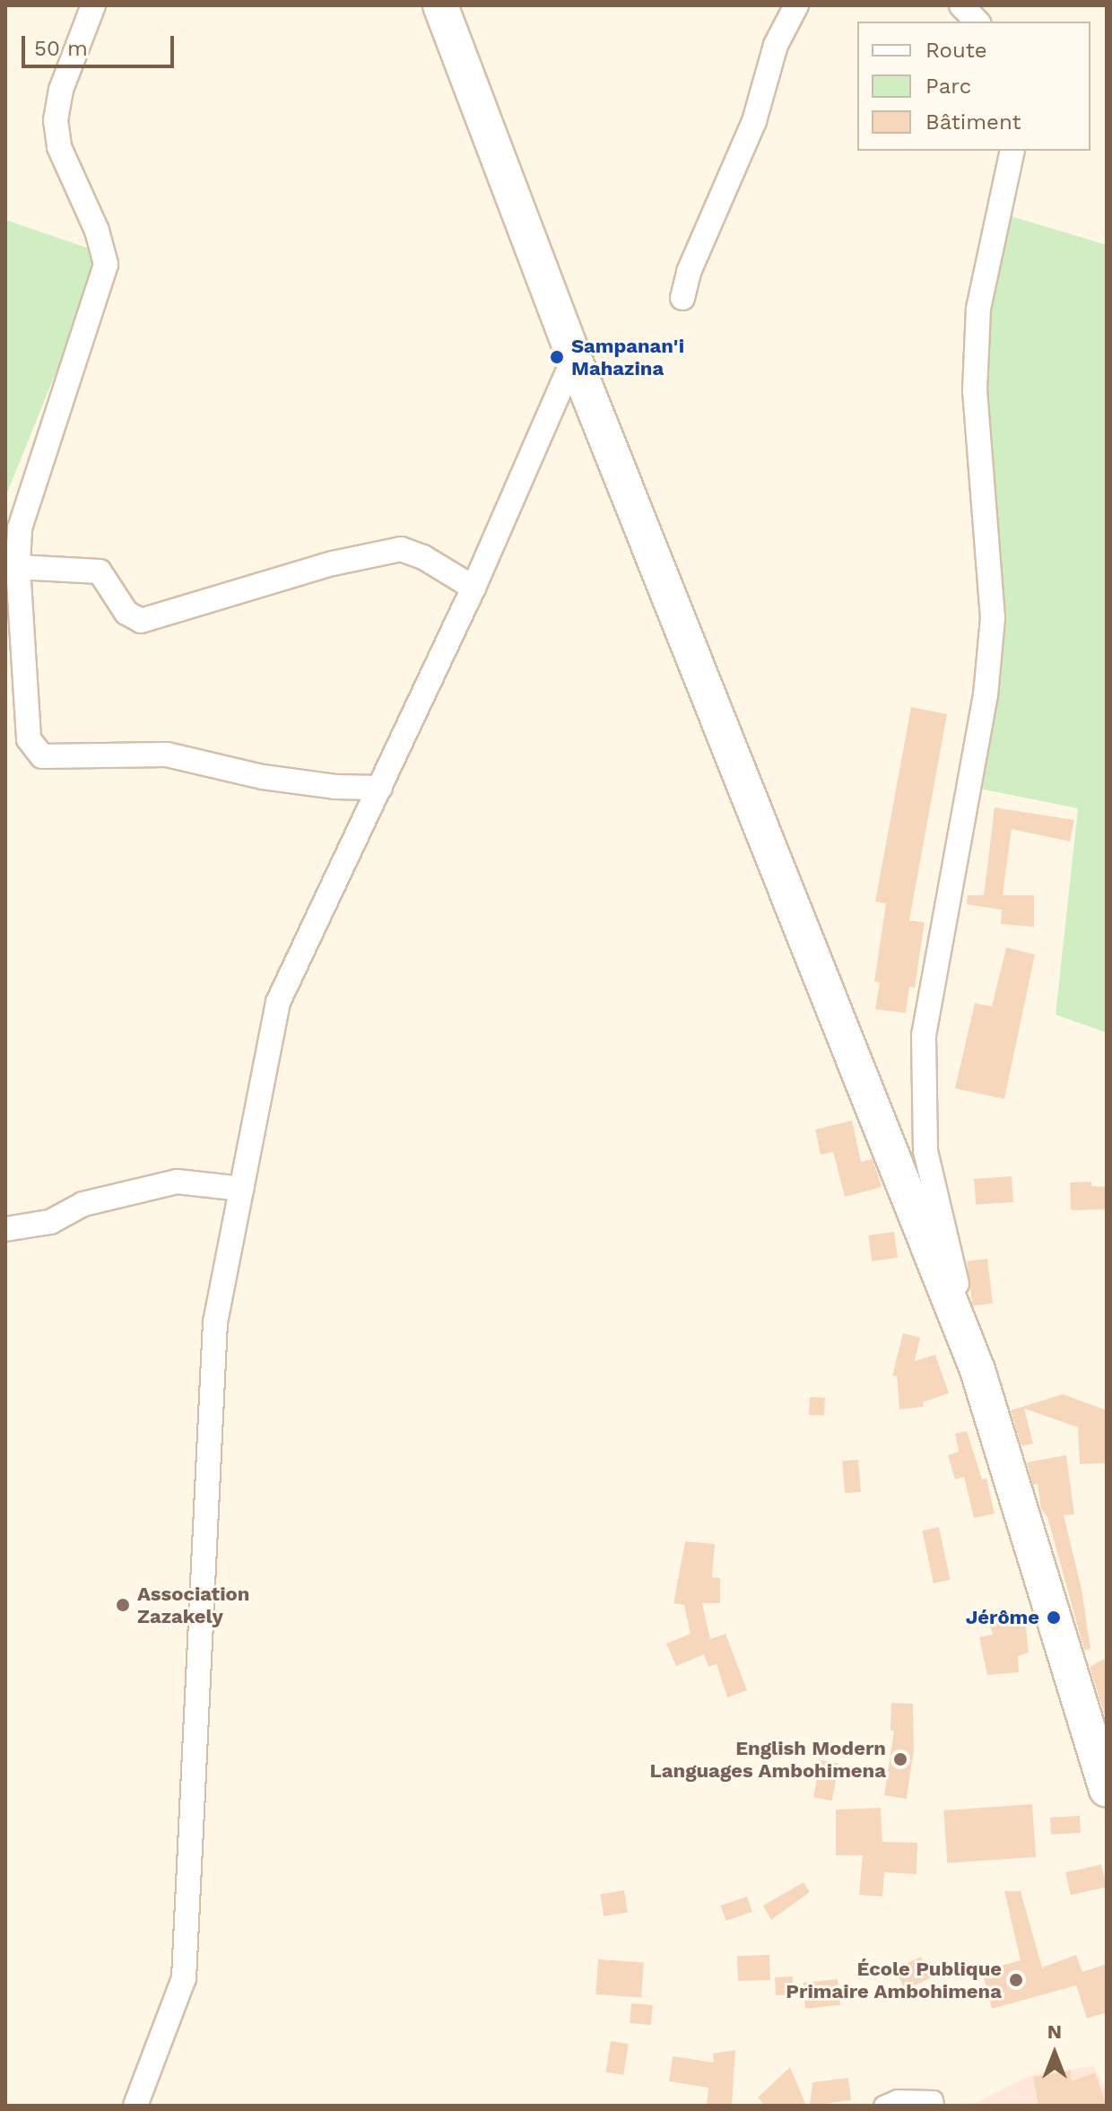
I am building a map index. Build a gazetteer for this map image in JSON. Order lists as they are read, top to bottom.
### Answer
{
  "places": [
    "Sampanan'i Mahazina",
    "Association Zazakely",
    "Jérôme",
    "English Modern Languages Ambohimena",
    "École Publique Primaire Ambohimena"
  ],
  "legend": ["Route", "Parc", "Bâtiment"],
  "scale_bar": "50 m",
  "north": "top"
}
